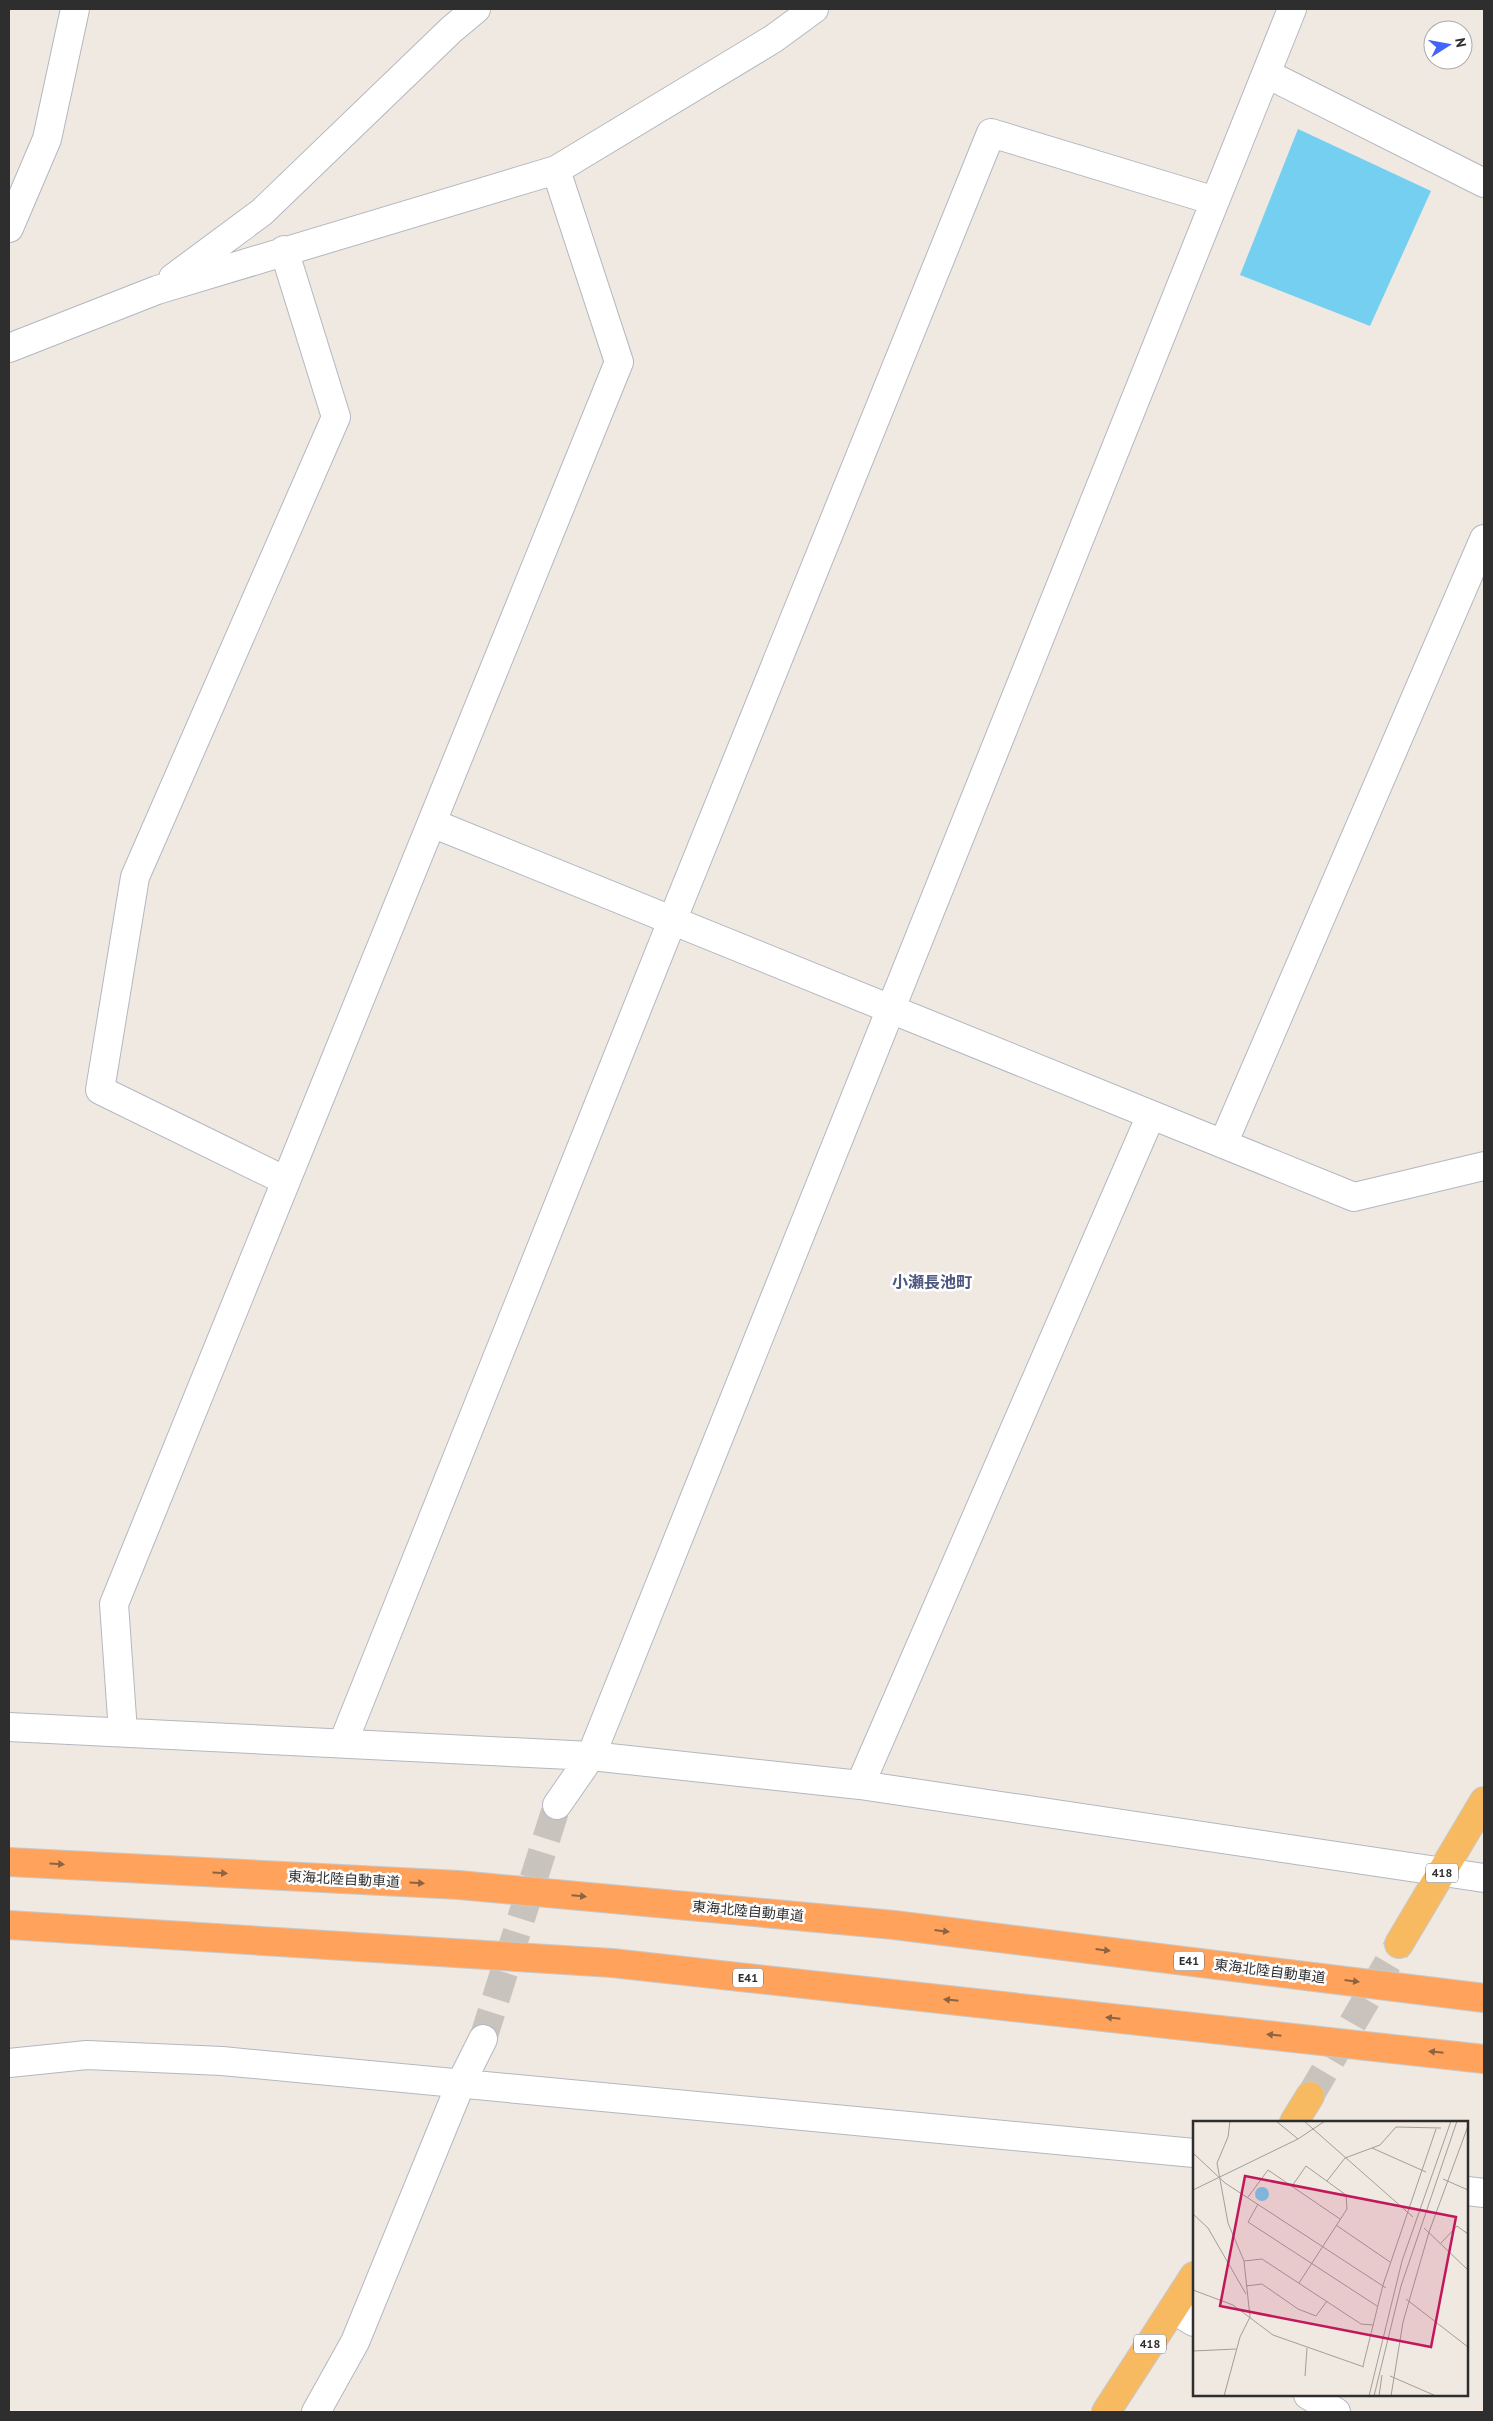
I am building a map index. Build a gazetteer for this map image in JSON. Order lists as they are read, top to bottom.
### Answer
{
  "streets": {
    "highway": ["418", "東海北陸自動車道", "E41"]
  },
  "districts": ["小瀬長池町"],
  "north": "right"
}
